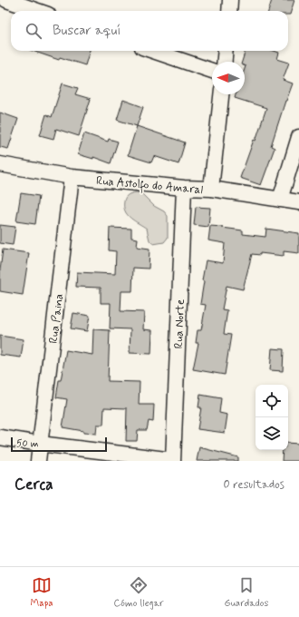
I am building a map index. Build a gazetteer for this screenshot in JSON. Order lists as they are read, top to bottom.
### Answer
{
  "streets": {
    "street": ["Rua Astolfo do Amaral", "Rua Paina", "Rua Norte"]
  },
  "crossings": [
    ["Rua Astolfo do Amaral", "Rua Paina"],
    ["Rua Astolfo do Amaral", "Rua Norte"]
  ],
  "scale_bar": "50 m",
  "north": "left",
  "page": {
    "search": "Buscar aquí",
    "scale": "50 m",
    "heading": ["Cerca", "0 resultados"],
    "nav": ["Mapa", "Cómo llegar", "Guardados"]
  }
}
